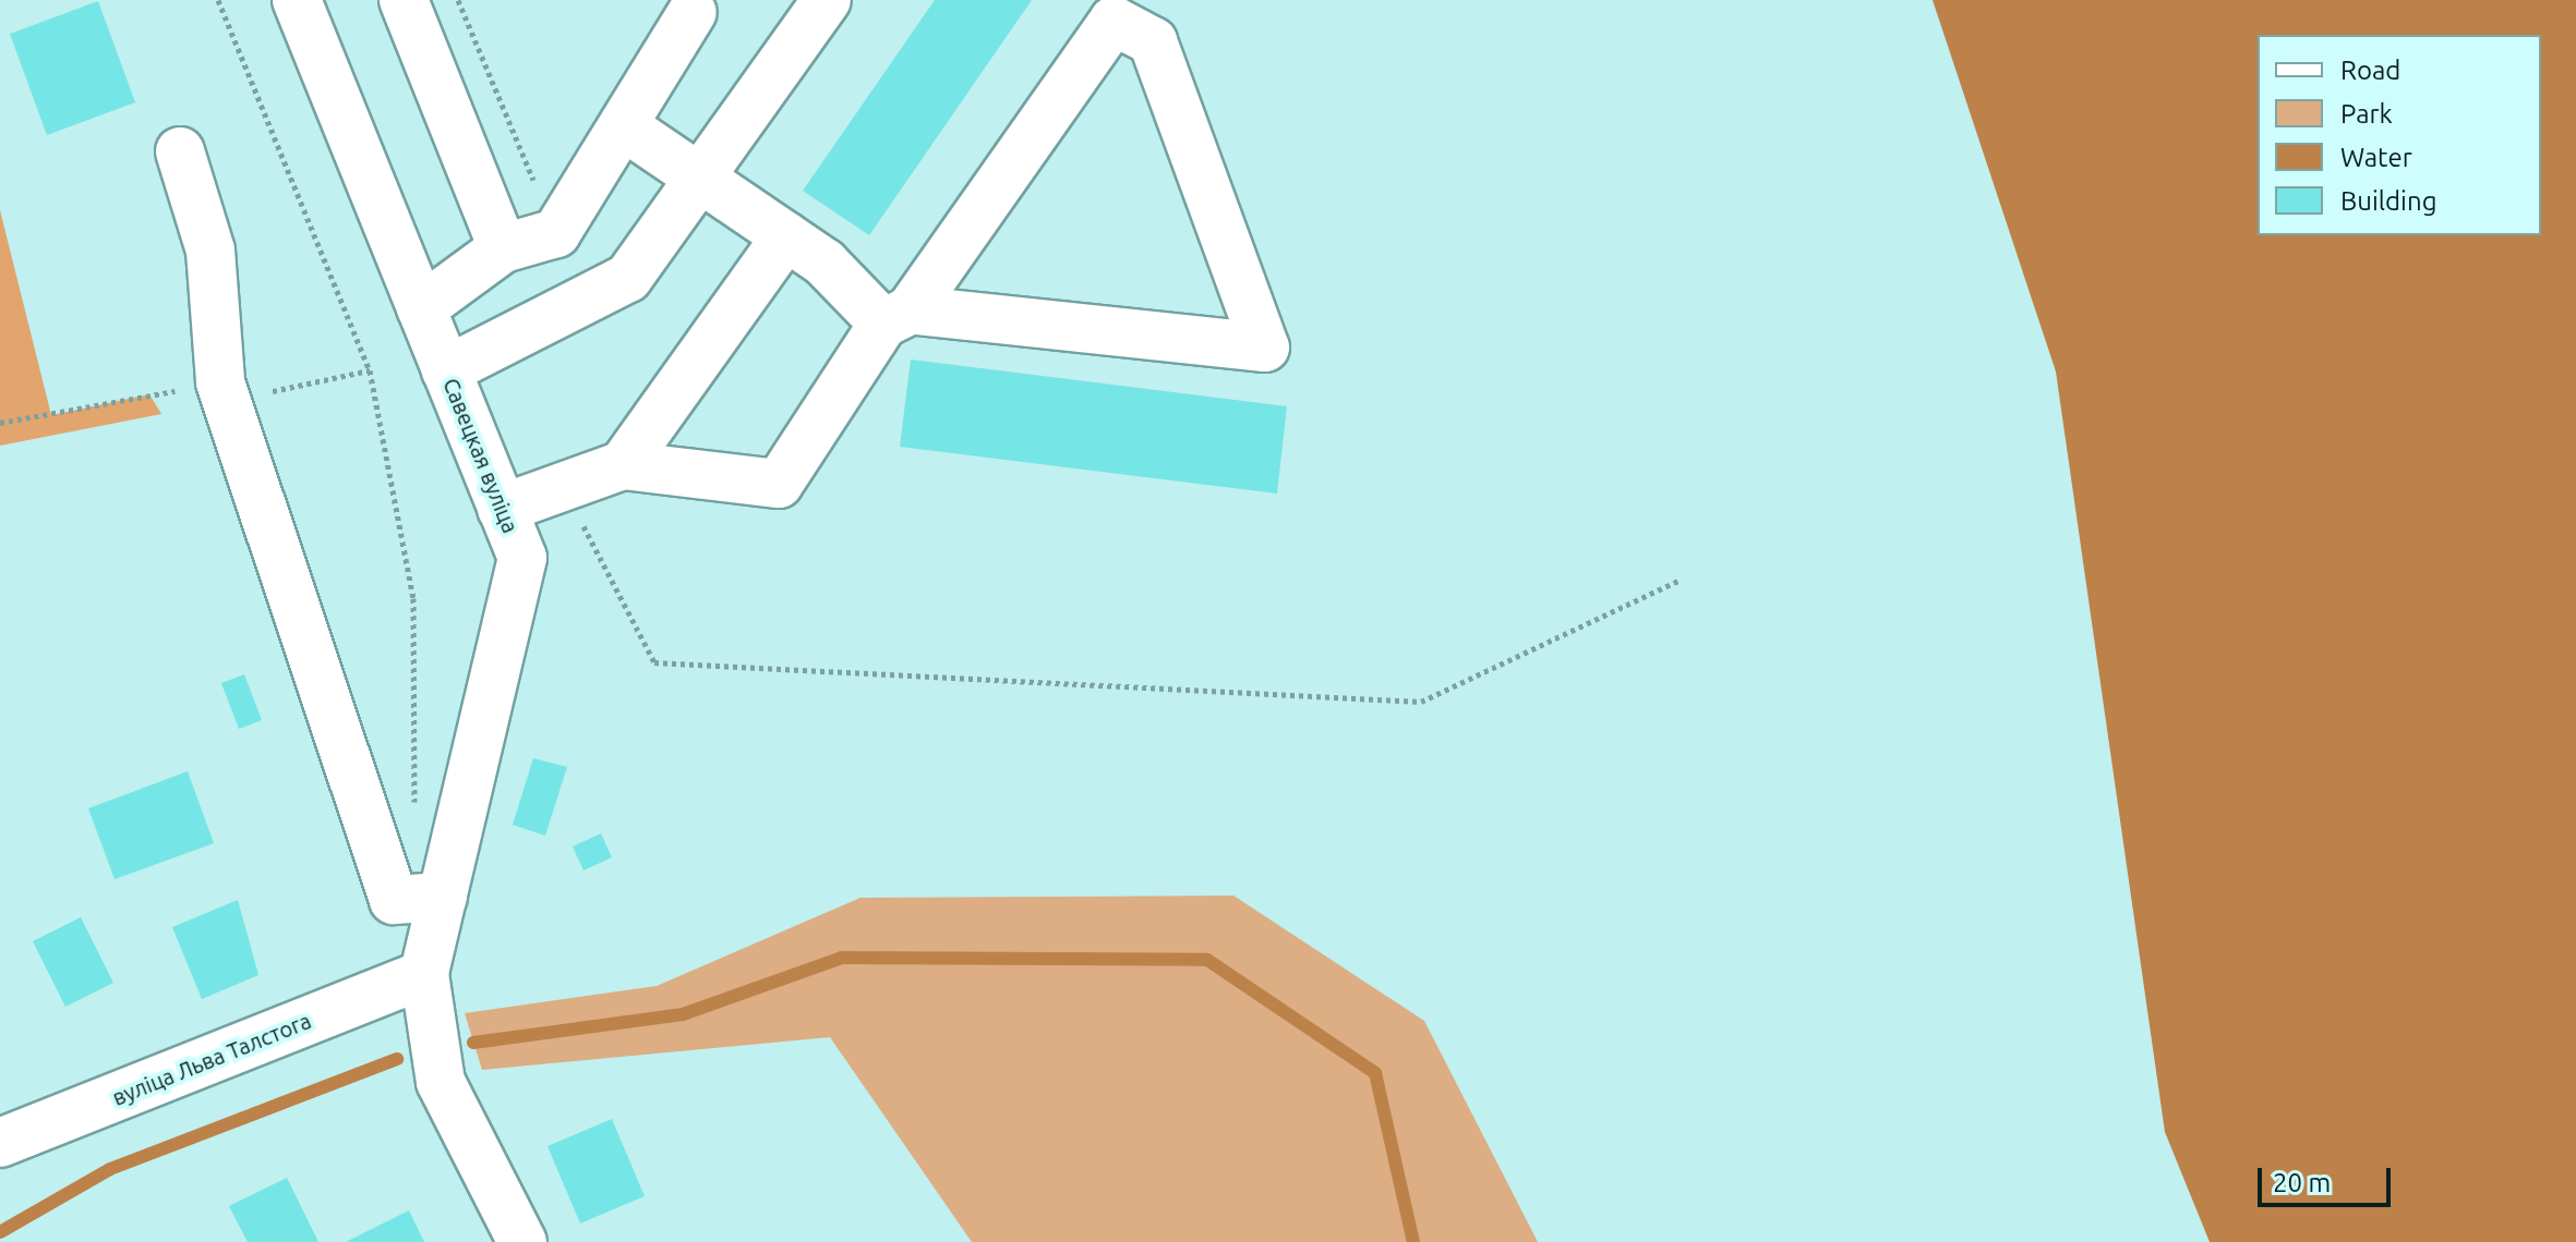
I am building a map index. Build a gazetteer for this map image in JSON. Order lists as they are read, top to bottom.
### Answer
{
  "streets": {
    "street": ["Савецкая вуліца", "вуліца Льва Талстога"]
  },
  "crossings": [
    ["Савецкая вуліца", "вуліца Льва Талстога"]
  ],
  "legend": [
    "Road",
    "Park",
    "Water",
    "Building"
  ],
  "scale_bar": "20 m"
}
